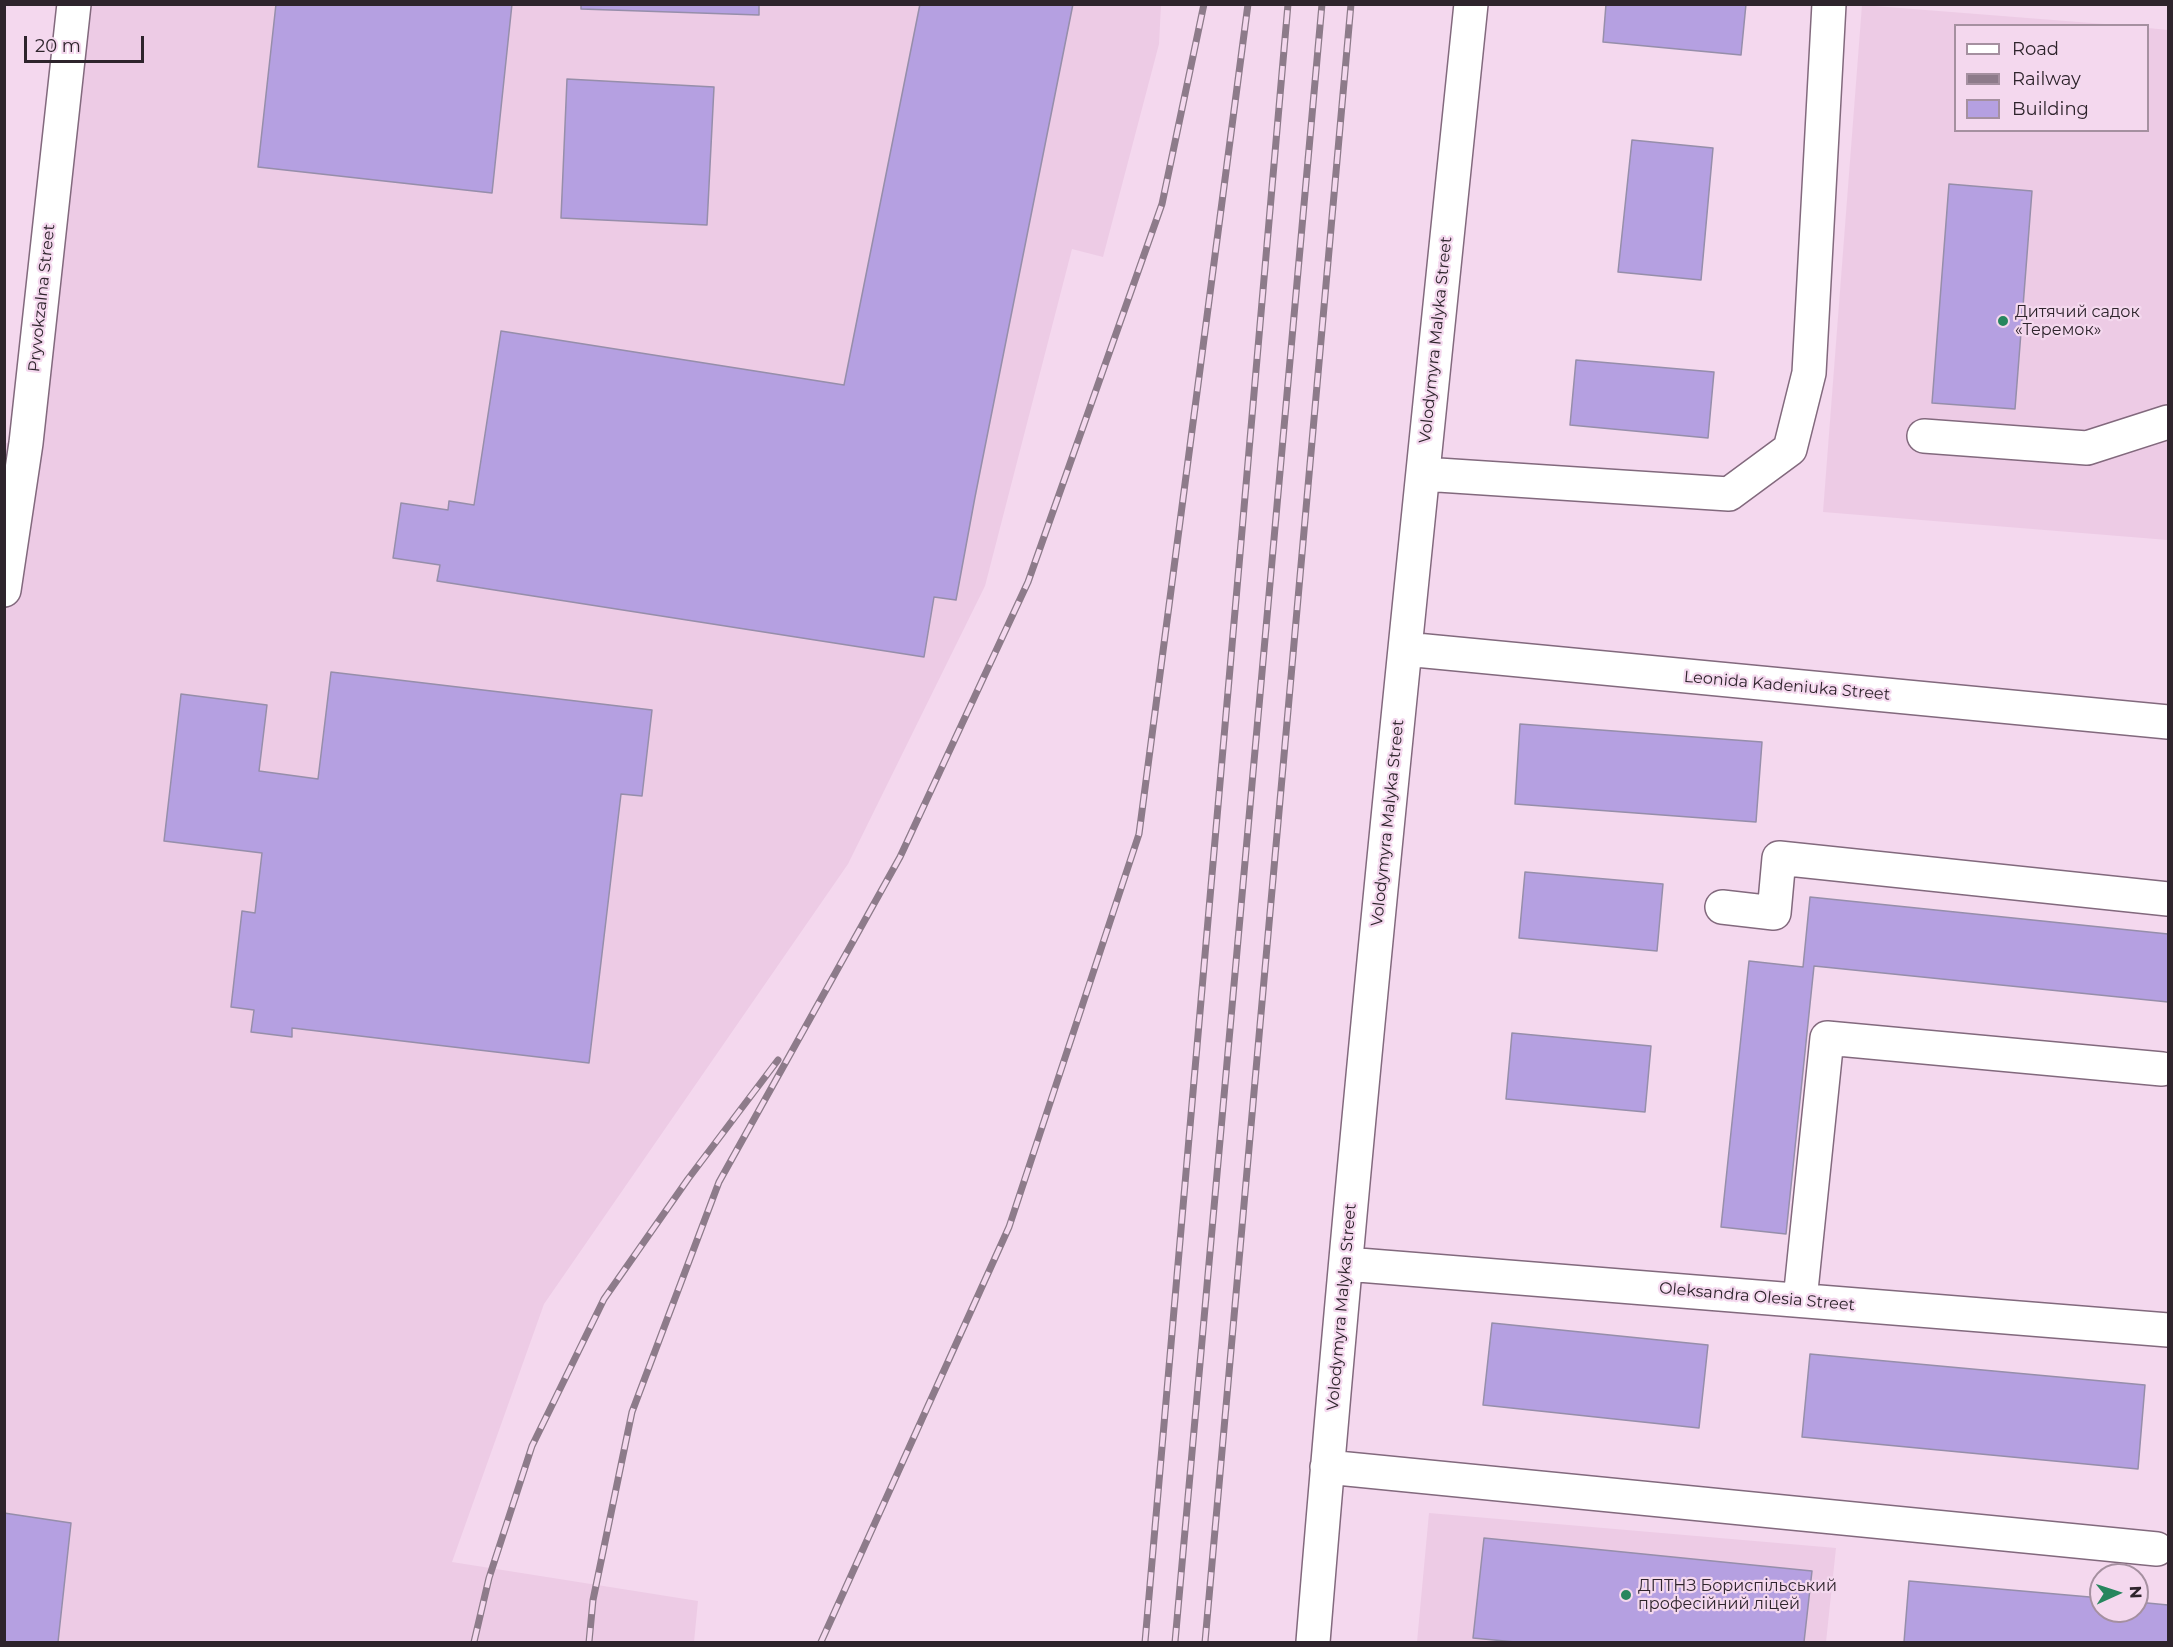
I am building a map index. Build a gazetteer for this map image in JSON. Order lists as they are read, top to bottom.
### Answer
{
  "streets": {
    "street": [
      "Pryvokzalna Street",
      "Volodymyra Malyka Street",
      "Leonida Kadeniuka Street",
      "Oleksandra Olesia Street"
    ]
  },
  "crossings": [
    ["Volodymyra Malyka Street", "Leonida Kadeniuka Street"],
    ["Volodymyra Malyka Street", "Oleksandra Olesia Street"]
  ],
  "places": ["Дитячий садок «Теремок»", "ДПТНЗ Бориспільський професійний ліцей"],
  "legend": ["Road", "Railway", "Building"],
  "scale_bar": "20 m",
  "north": "right"
}
